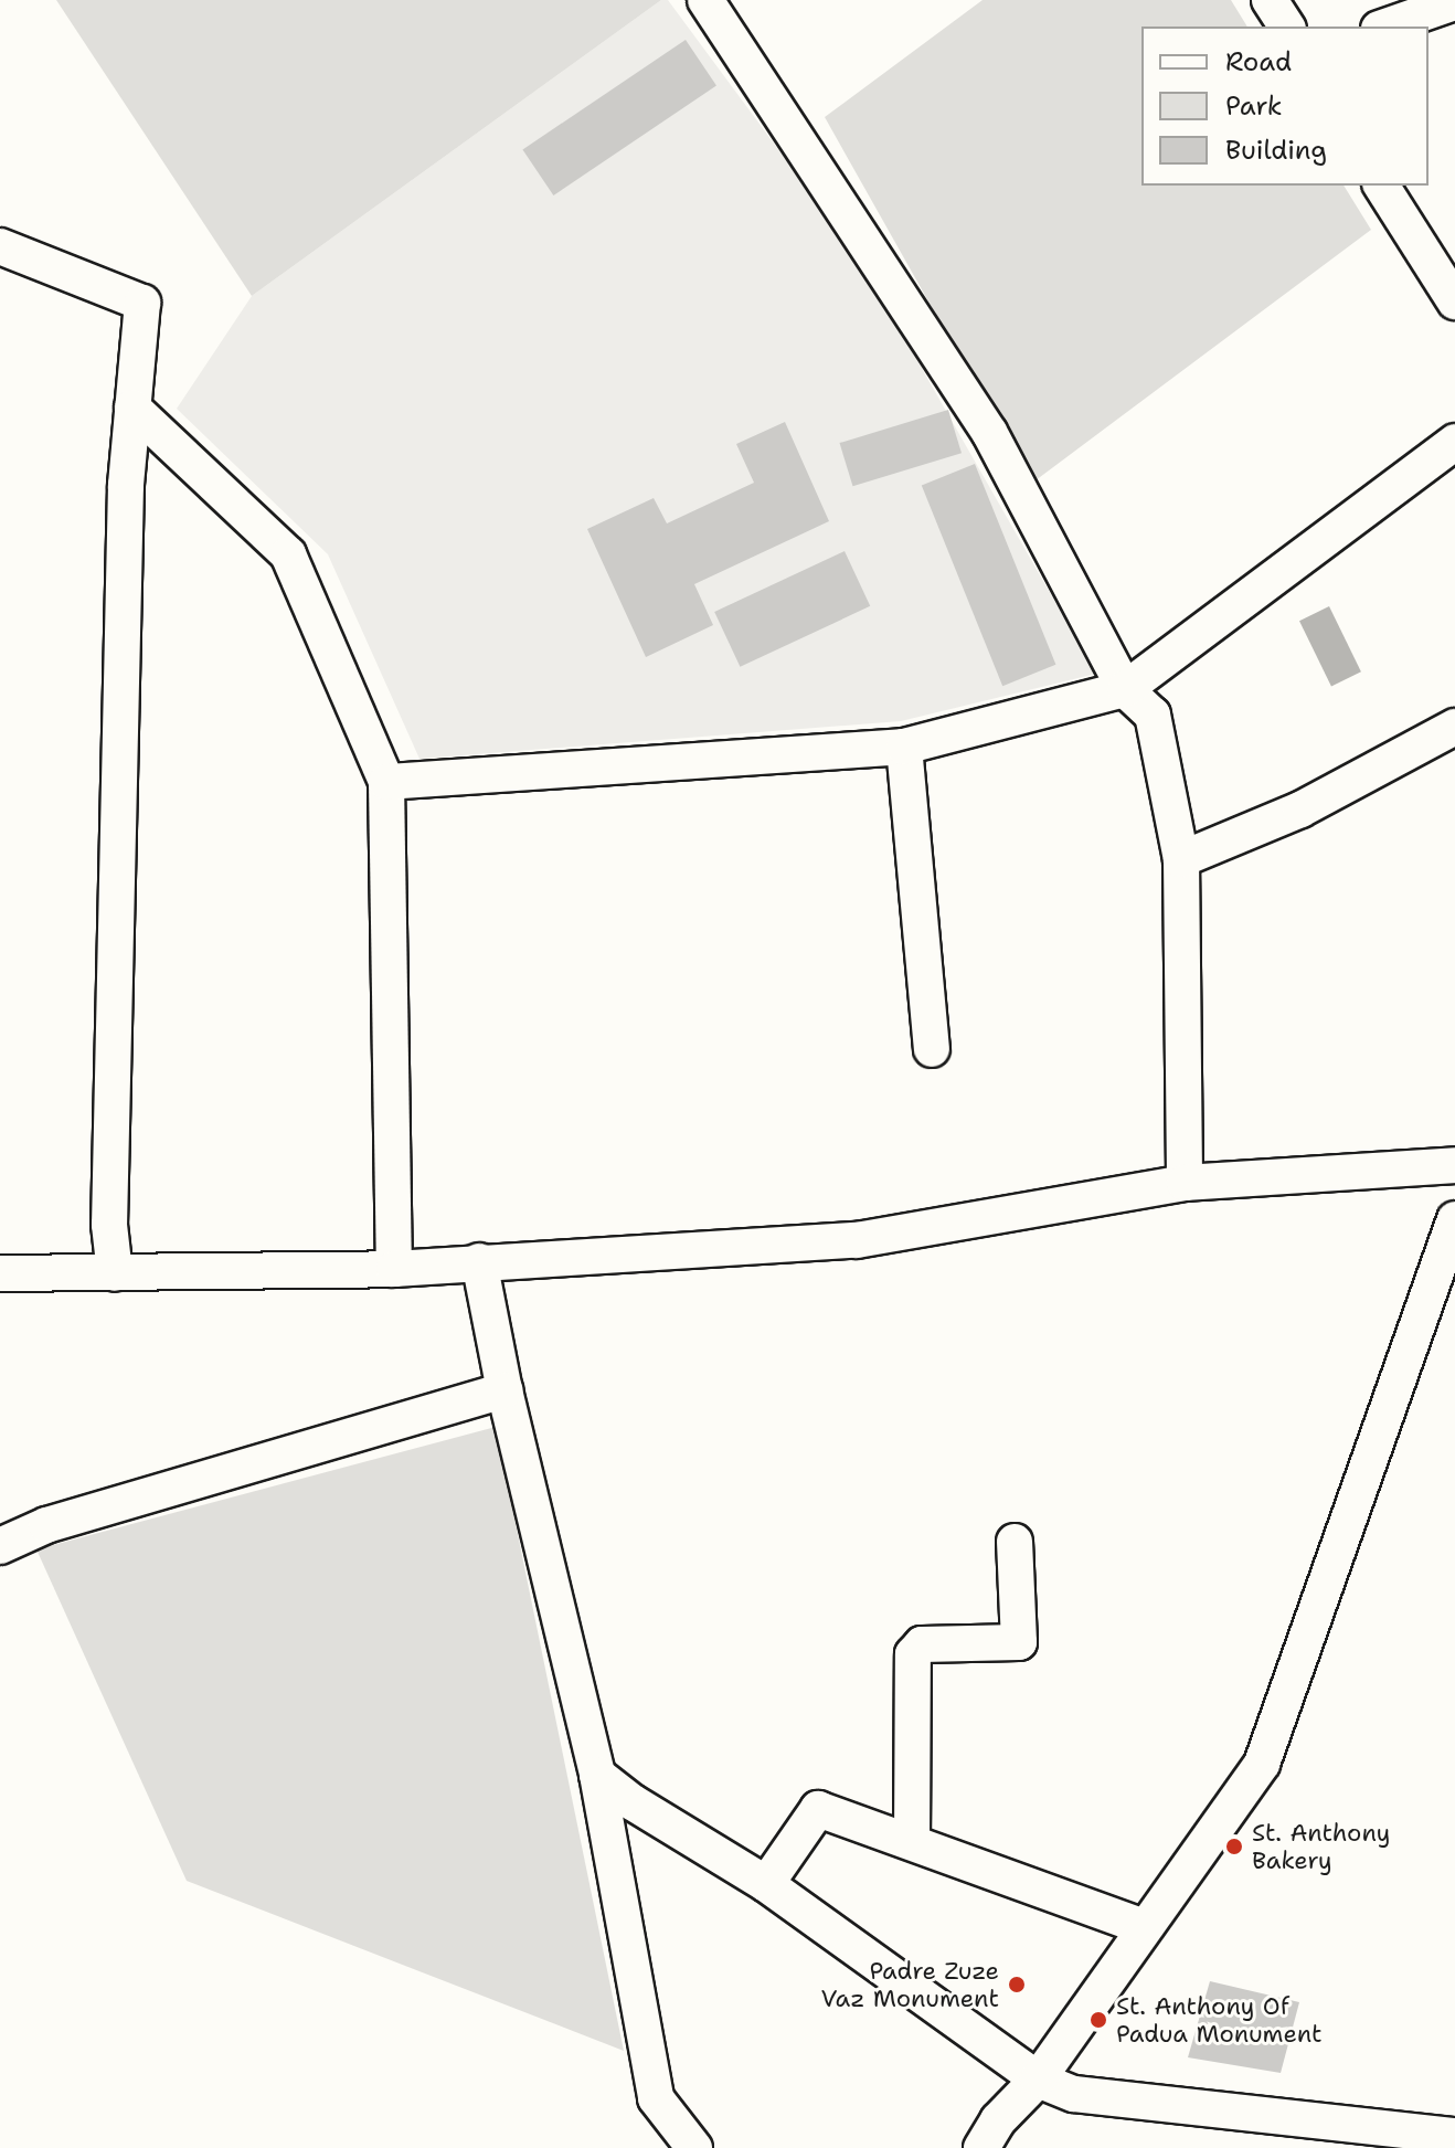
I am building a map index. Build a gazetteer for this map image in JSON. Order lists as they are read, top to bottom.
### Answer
{
  "places": ["St. Anthony Bakery", "Padre Zuze Vaz Monument", "St. Anthony Of Padua Monument"],
  "legend": ["Road", "Park", "Building"]
}
